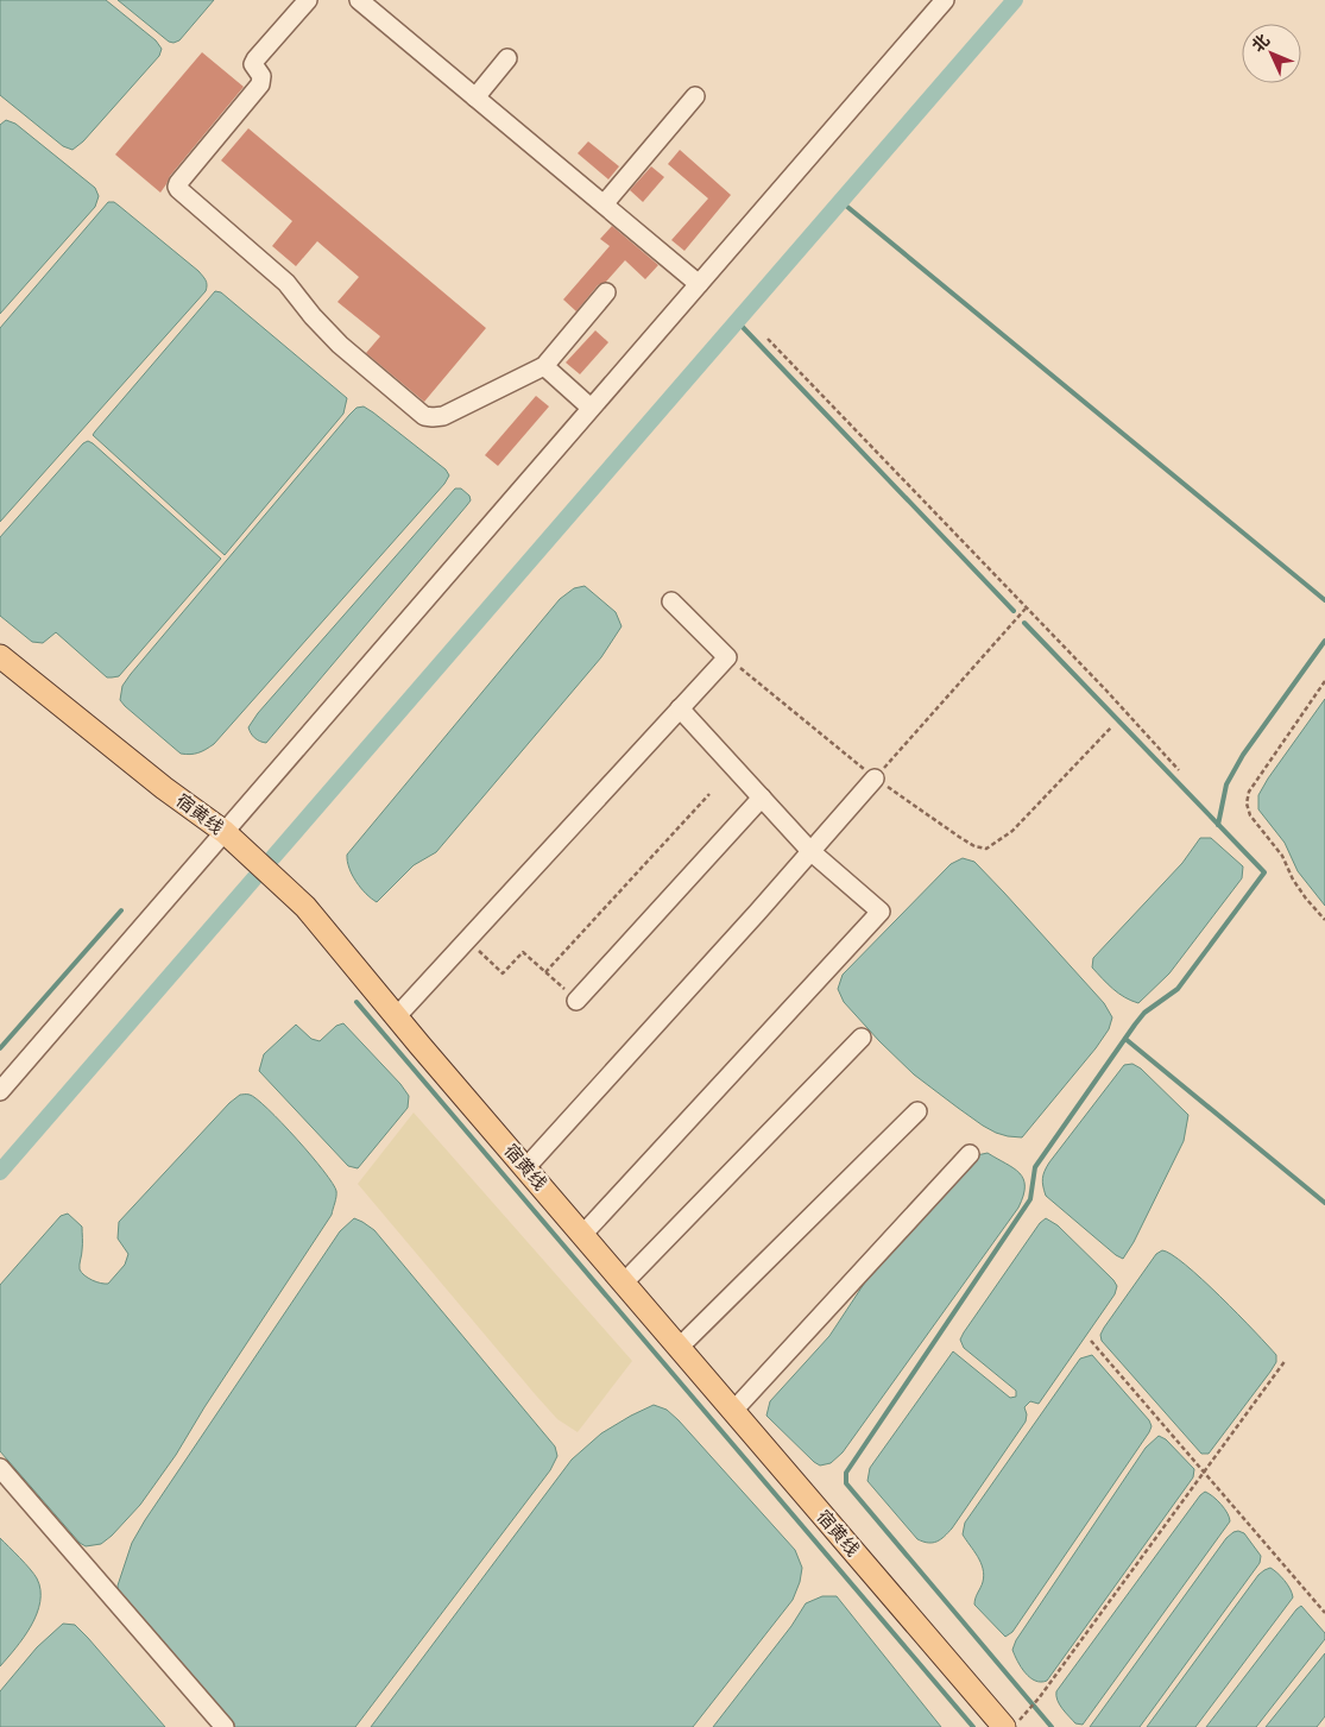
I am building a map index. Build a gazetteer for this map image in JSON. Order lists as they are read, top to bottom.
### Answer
{
  "streets": {
    "main road": ["宿黄线"]
  },
  "north": "top left"
}
